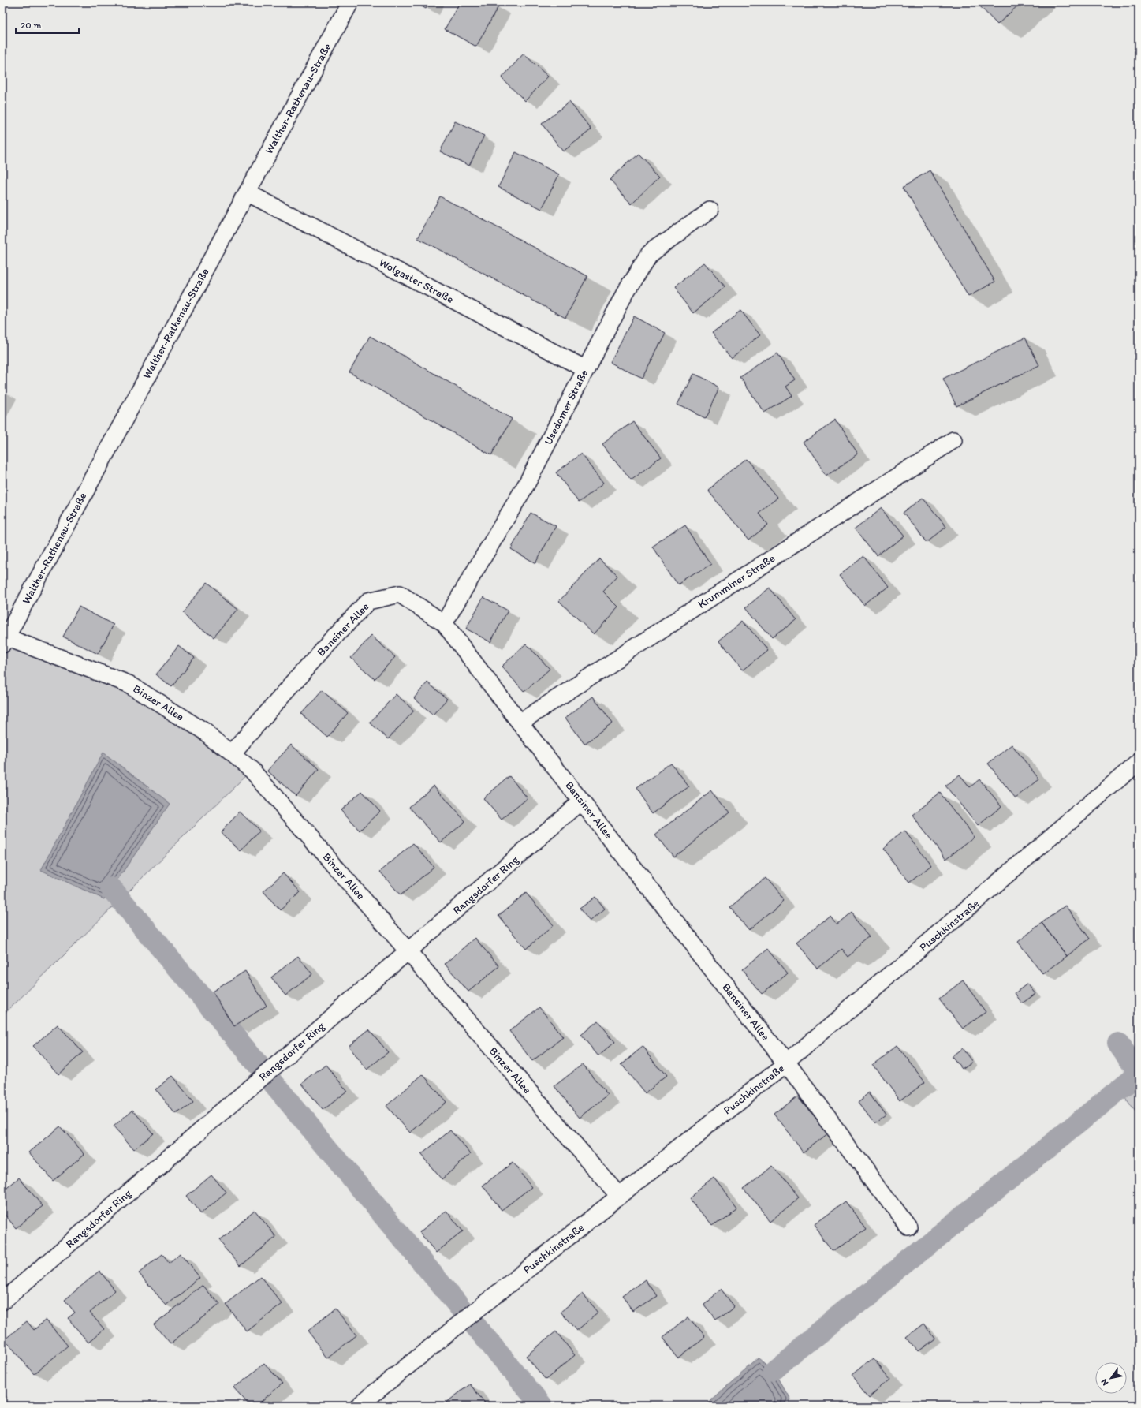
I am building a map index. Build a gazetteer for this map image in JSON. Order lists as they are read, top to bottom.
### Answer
{
  "streets": {
    "street": [
      "Walther-Rathenau-Straße",
      "Wolgaster Straße",
      "Usedomer Straße",
      "Krumminer Straße",
      "Bansiner Allee",
      "Binzer Allee",
      "Rangsdorfer Ring",
      "Puschkinstraße"
    ]
  },
  "crossings": [
    ["Walther-Rathenau-Straße", "Wolgaster Straße"],
    ["Walther-Rathenau-Straße", "Binzer Allee"],
    ["Wolgaster Straße", "Usedomer Straße"],
    ["Usedomer Straße", "Bansiner Allee"],
    ["Krumminer Straße", "Bansiner Allee"],
    ["Bansiner Allee", "Binzer Allee"],
    ["Bansiner Allee", "Rangsdorfer Ring"],
    ["Bansiner Allee", "Puschkinstraße"],
    ["Binzer Allee", "Rangsdorfer Ring"],
    ["Binzer Allee", "Puschkinstraße"]
  ],
  "scale_bar": "20 m",
  "north": "bottom left"
}
